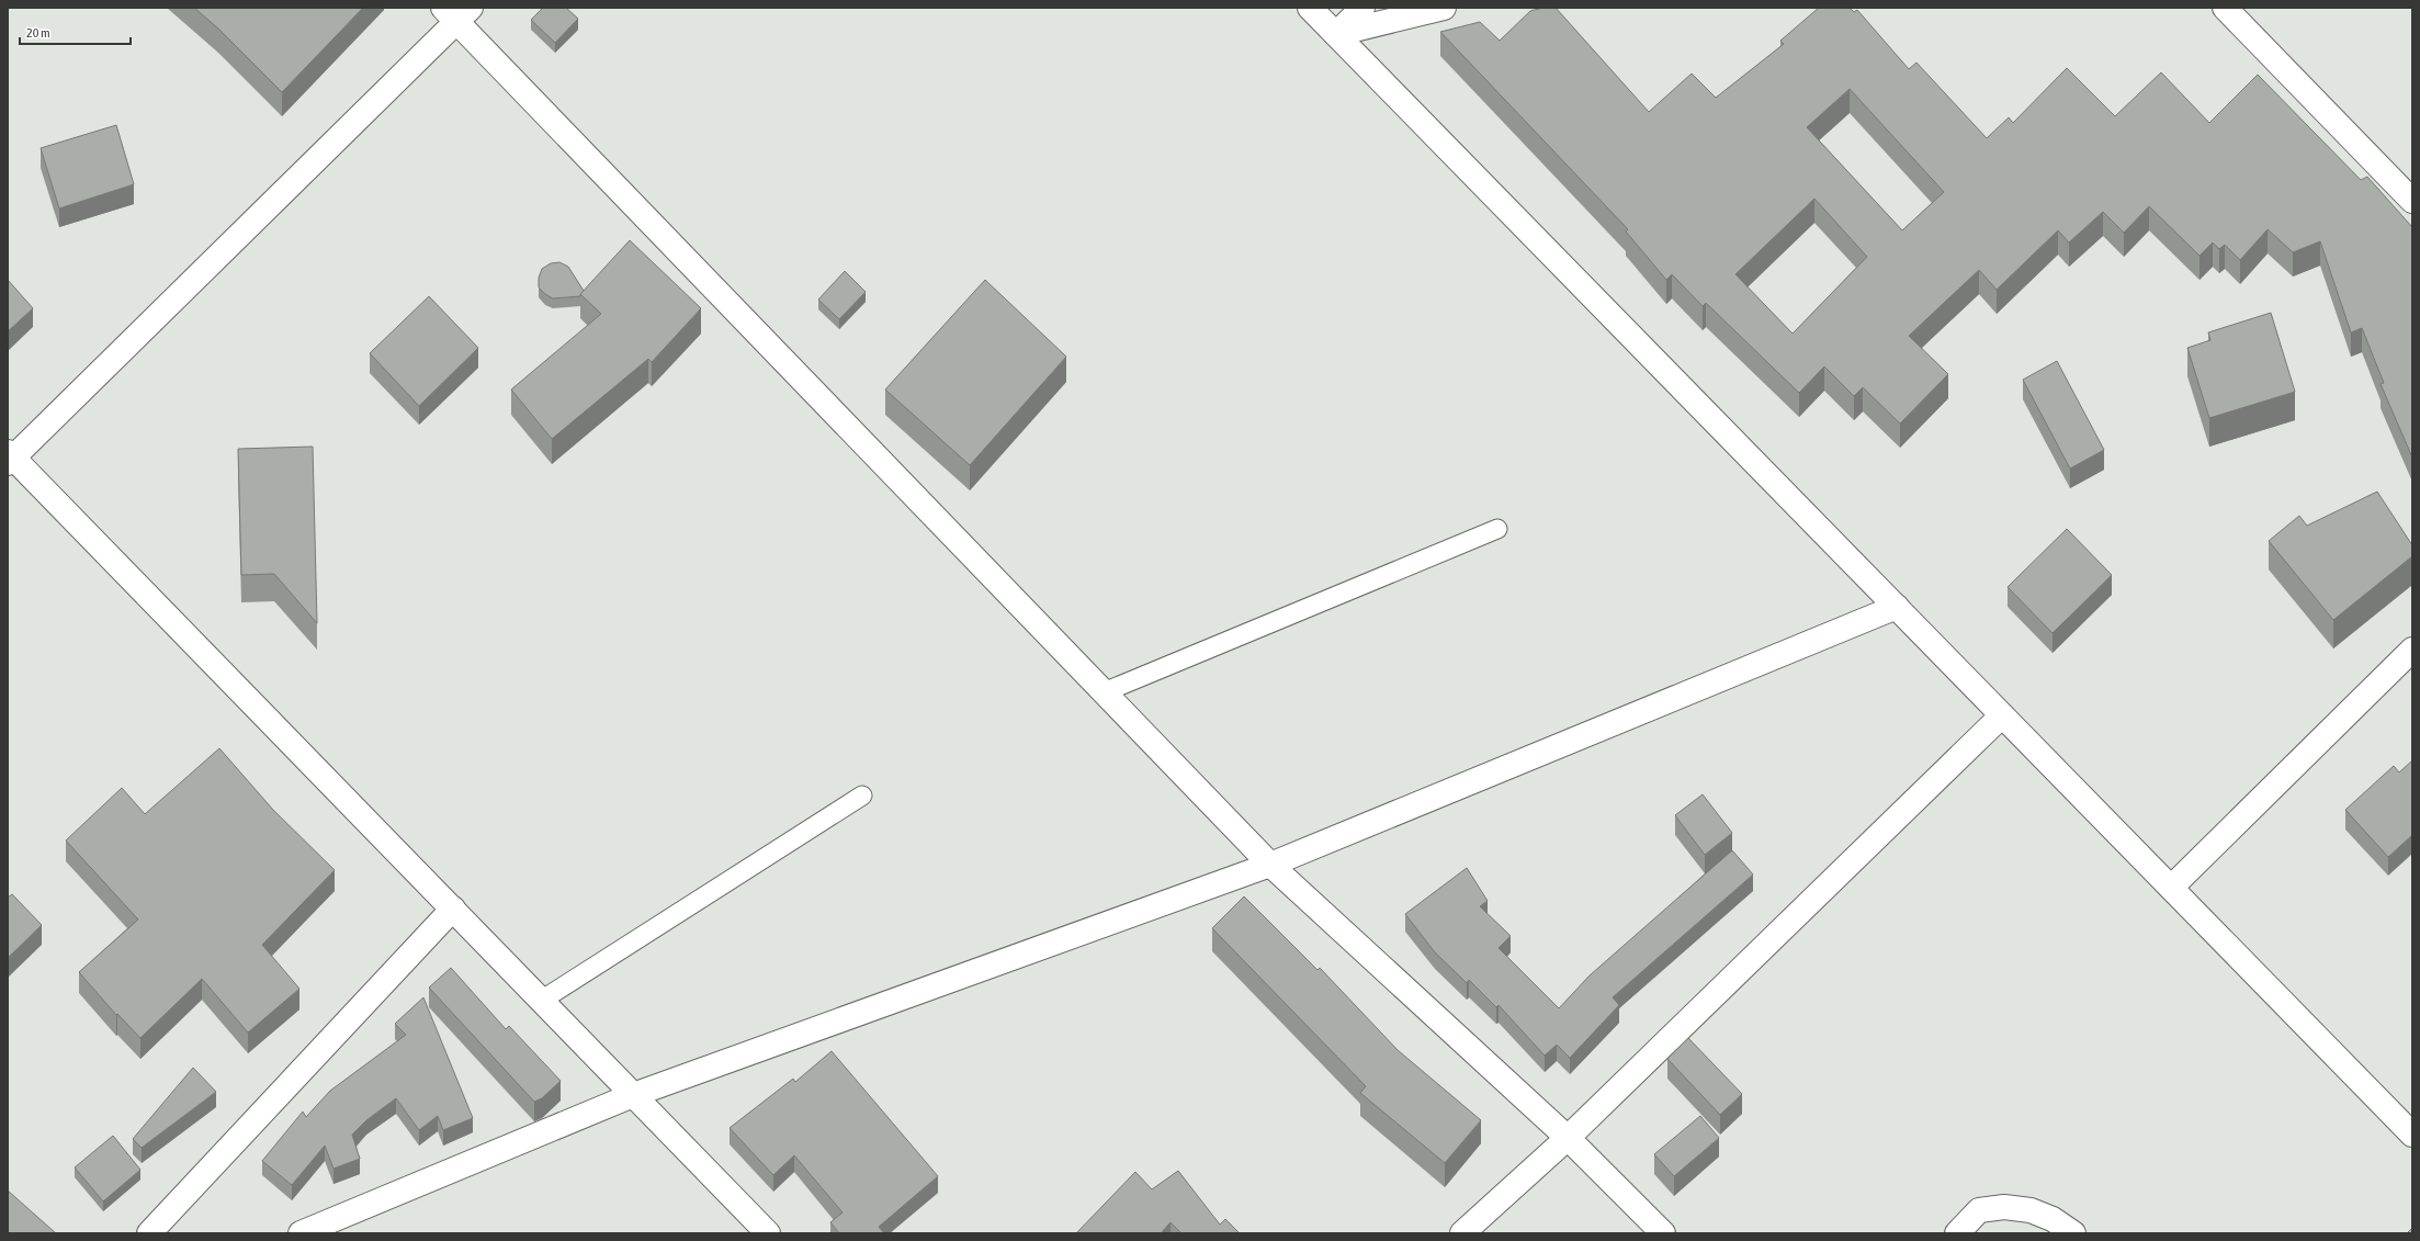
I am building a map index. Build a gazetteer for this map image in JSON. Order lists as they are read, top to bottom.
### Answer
{
  "scale_bar": "20 m"
}
